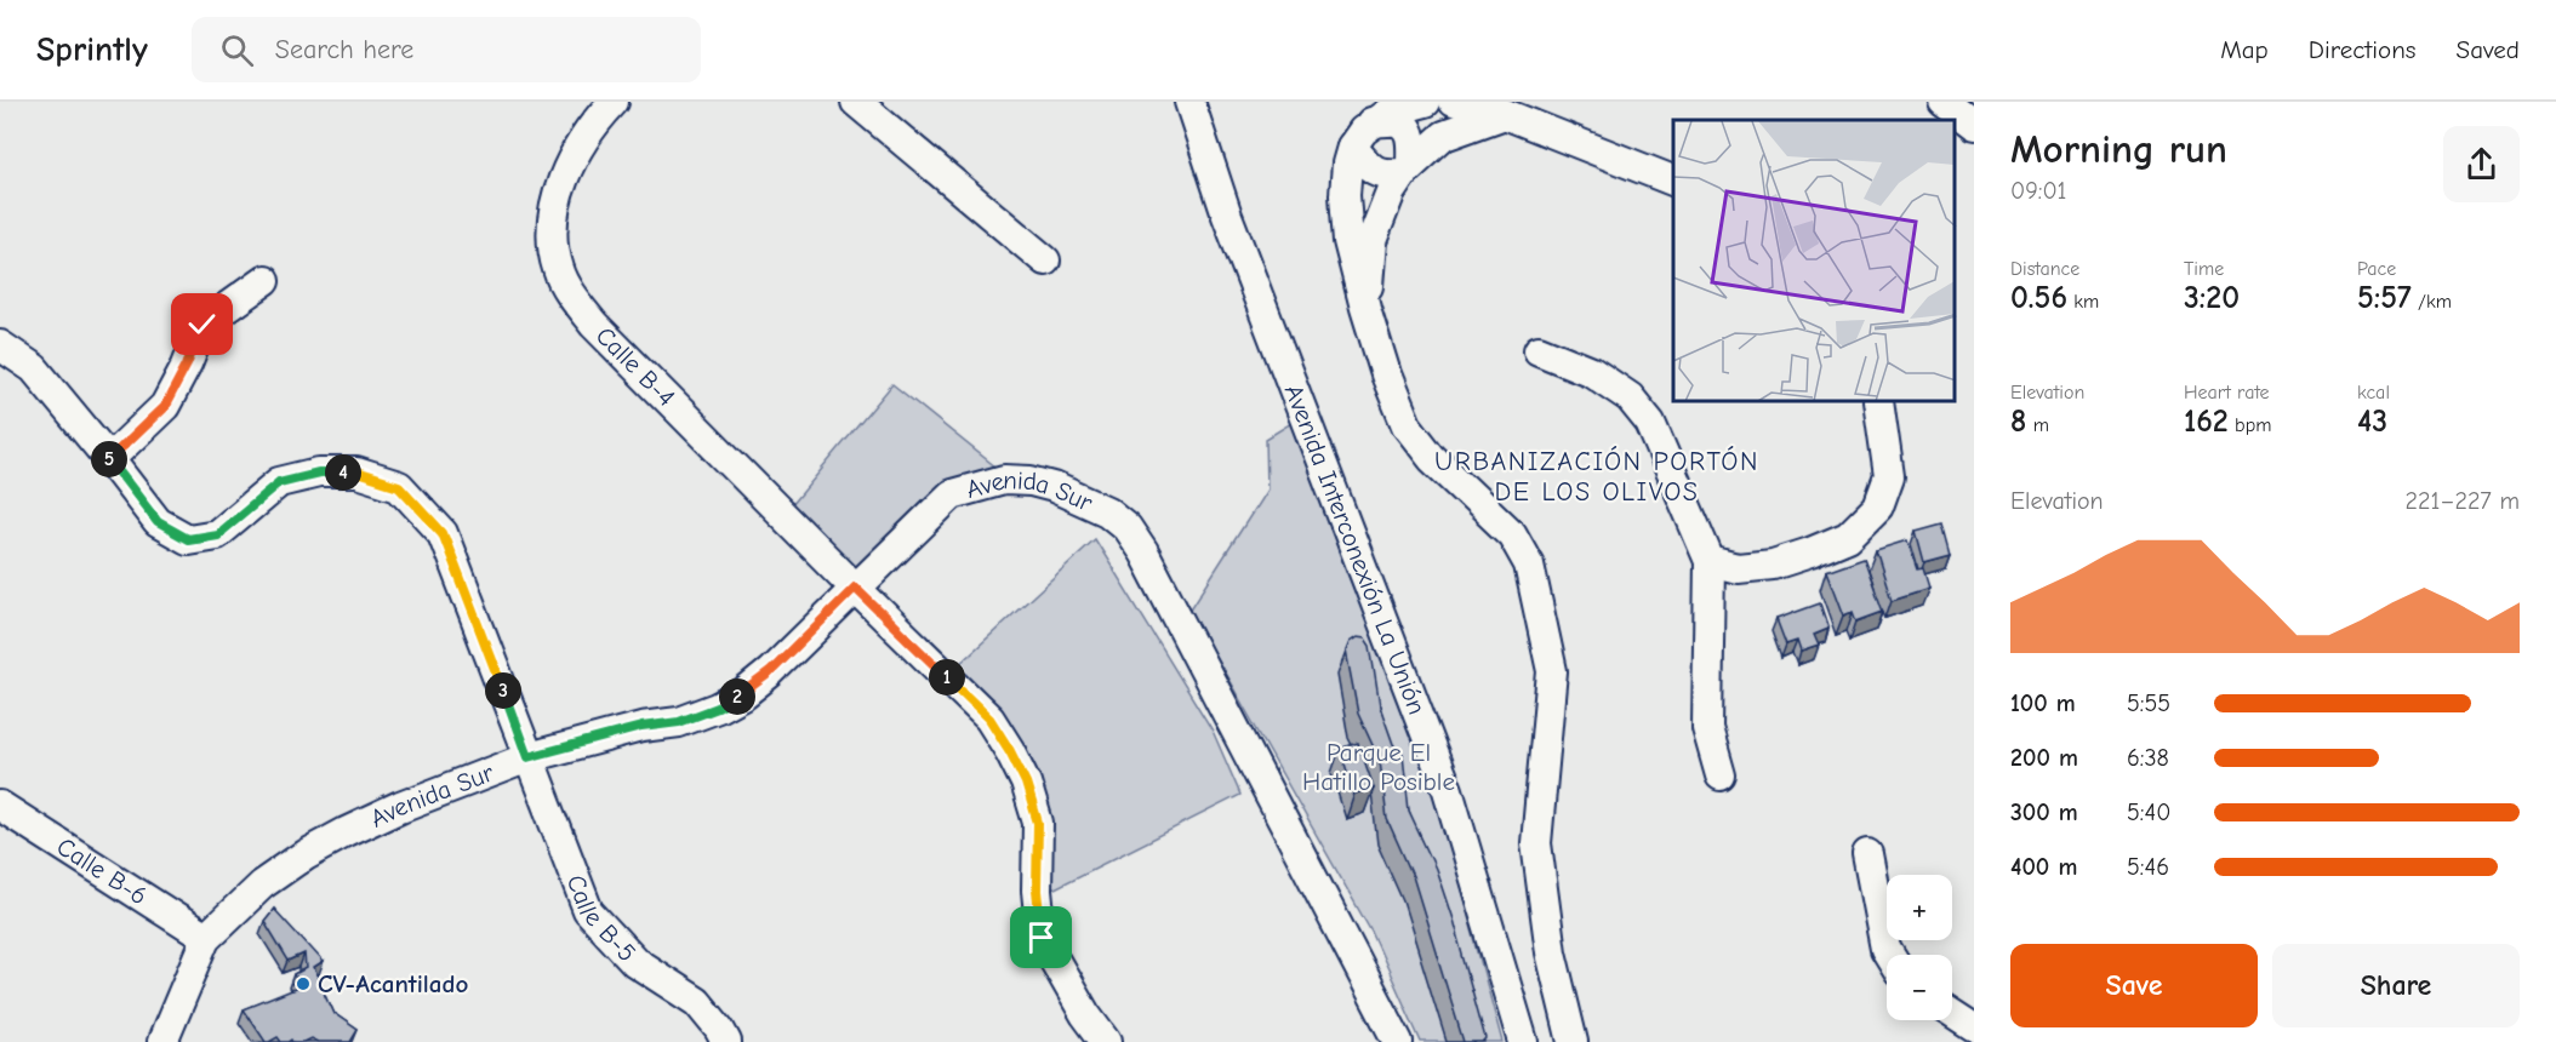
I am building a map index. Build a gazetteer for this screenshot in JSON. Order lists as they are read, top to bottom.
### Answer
{
  "streets": {
    "street": [
      "Calle B-4",
      "Avenida Sur",
      "Avenida Interconexión La Unión",
      "Calle B-6",
      "Calle B-5"
    ]
  },
  "crossings": [
    ["Calle B-4", "Avenida Sur"],
    ["Avenida Sur", "Calle B-6"],
    ["Avenida Sur", "Calle B-5"]
  ],
  "districts": ["URBANIZACIÓN PORTÓN DE LOS OLIVOS"],
  "parks": ["Parque El Hatillo Posible"],
  "places": ["CV-Acantilado"],
  "page": {
    "header": "Sprintly",
    "search": "Search here",
    "nav": ["Map", "Directions", "Saved"],
    "heading": ["Morning run", "09:01"],
    "stats": [
      ["Distance", "0.56 km"],
      ["Time", "3:20"],
      ["Pace", "5:57 /km"],
      ["Elevation", "8 m"],
      ["Heart rate", "162 bpm"],
      ["kcal", "43"]
    ],
    "pins": [
      "5",
      "4",
      "1",
      "3",
      "2"
    ],
    "chart": ["Elevation", "221–227 m"],
    "list": [
      {
        "name": "100 m",
        "note": "5:55"
      },
      {
        "name": "200 m",
        "note": "6:38"
      },
      {
        "name": "300 m",
        "note": "5:40"
      },
      {
        "name": "400 m",
        "note": "5:46"
      }
    ],
    "map_buttons": ["+", "−"],
    "buttons": ["Save", "Share"]
  }
}
